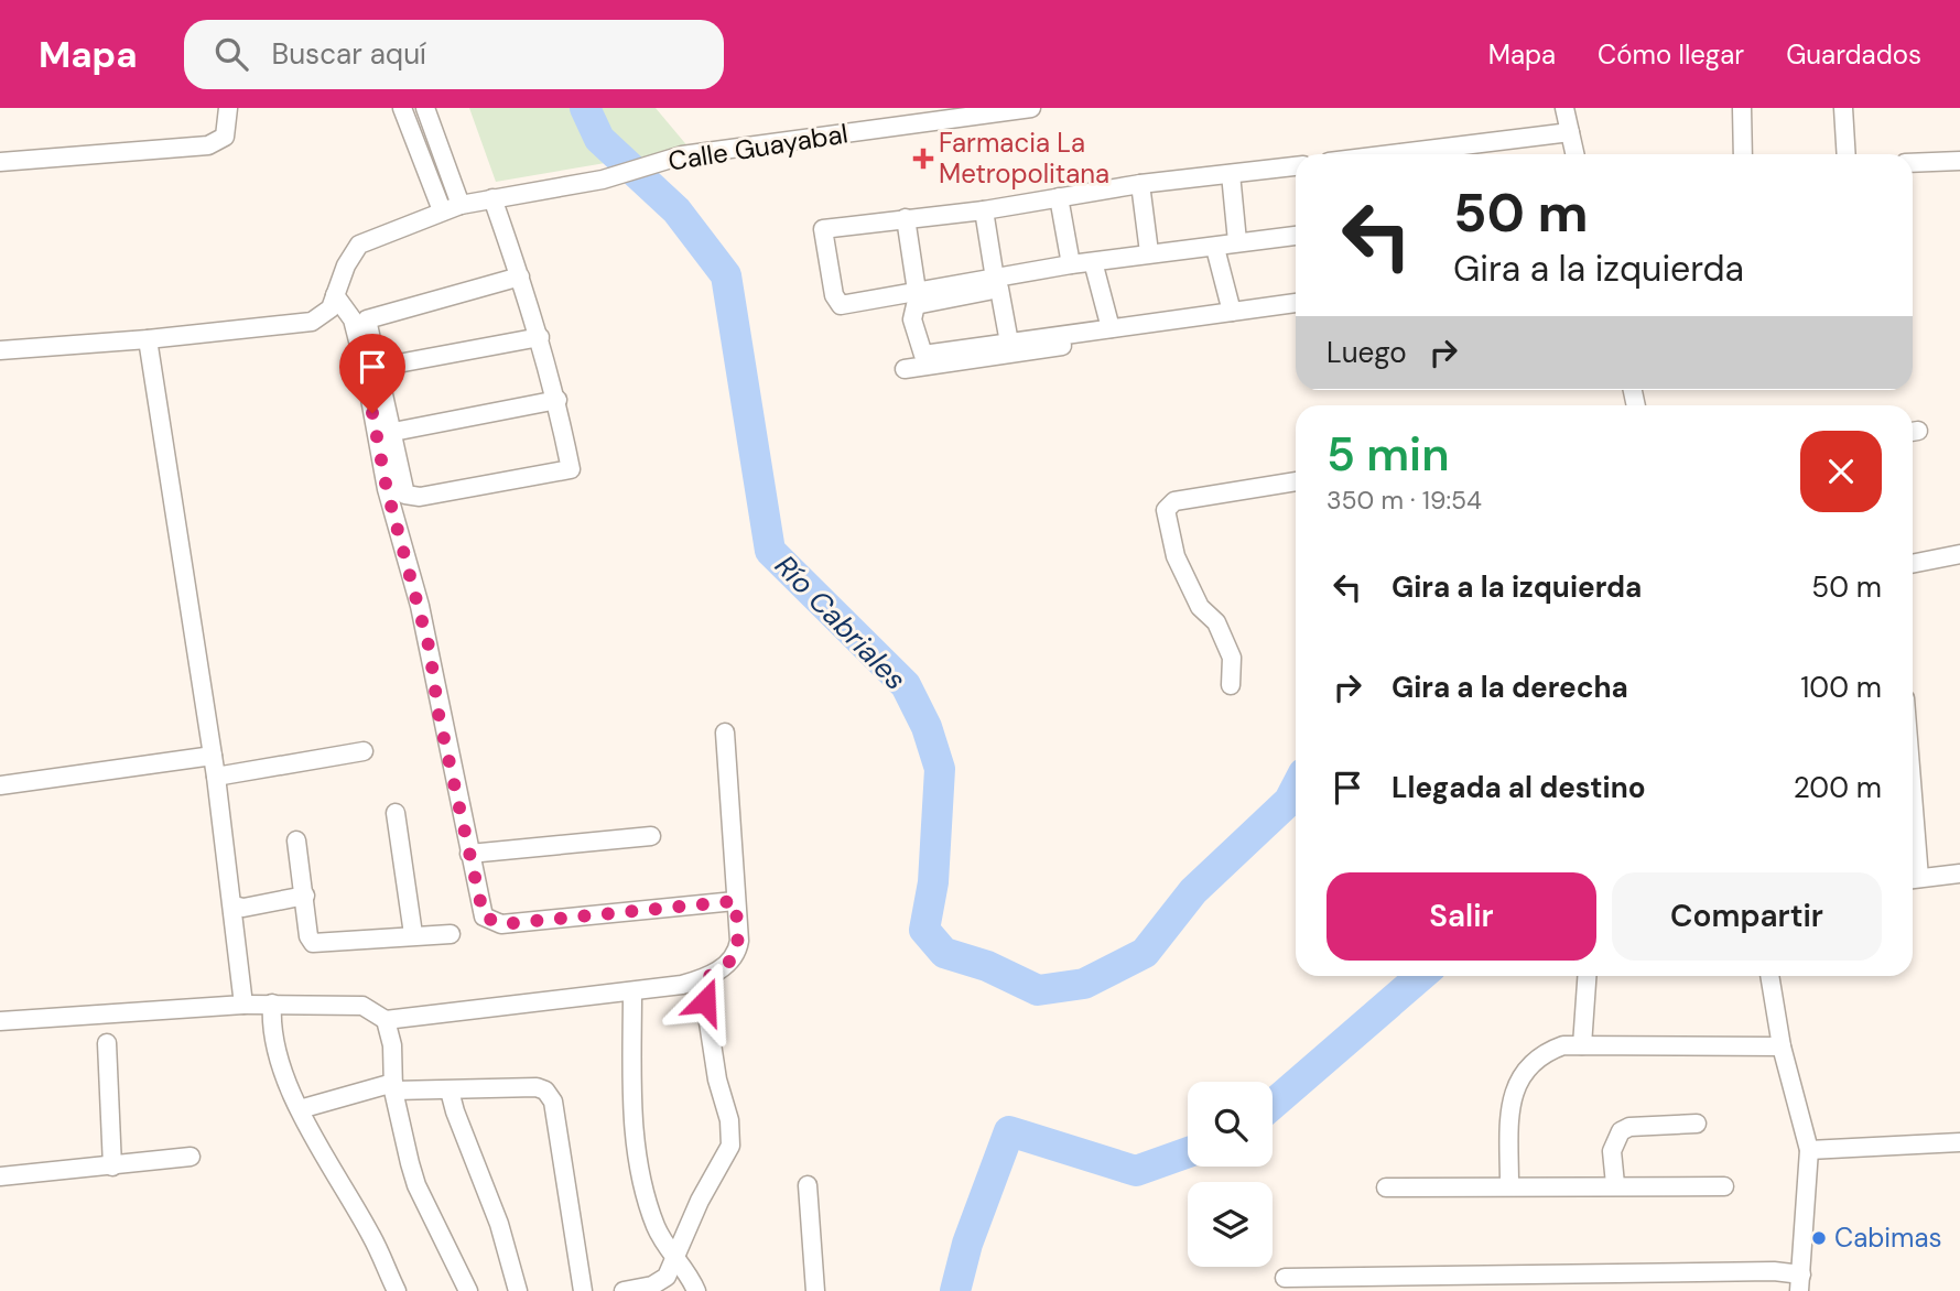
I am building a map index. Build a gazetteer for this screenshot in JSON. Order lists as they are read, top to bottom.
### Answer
{
  "streets": {
    "street": ["Calle Guayabal"]
  },
  "water": ["Río Cabriales"],
  "places": {
    "health": ["Farmacia La Metropolitana"],
    "other": ["Cabimas"]
  },
  "page": {
    "header": "Mapa",
    "search": "Buscar aquí",
    "nav": ["Mapa", "Cómo llegar", "Guardados"],
    "turn": ["50 m", "Gira a la izquierda"],
    "then": "Luego",
    "heading": ["5 min", "350 m · 19:54"],
    "list": [
      {
        "name": "Gira a la izquierda",
        "value": "50 m"
      },
      {
        "name": "Gira a la derecha",
        "value": "100 m"
      },
      {
        "name": "Llegada al destino",
        "value": "200 m"
      }
    ],
    "buttons": ["Salir", "Compartir"]
  }
}
